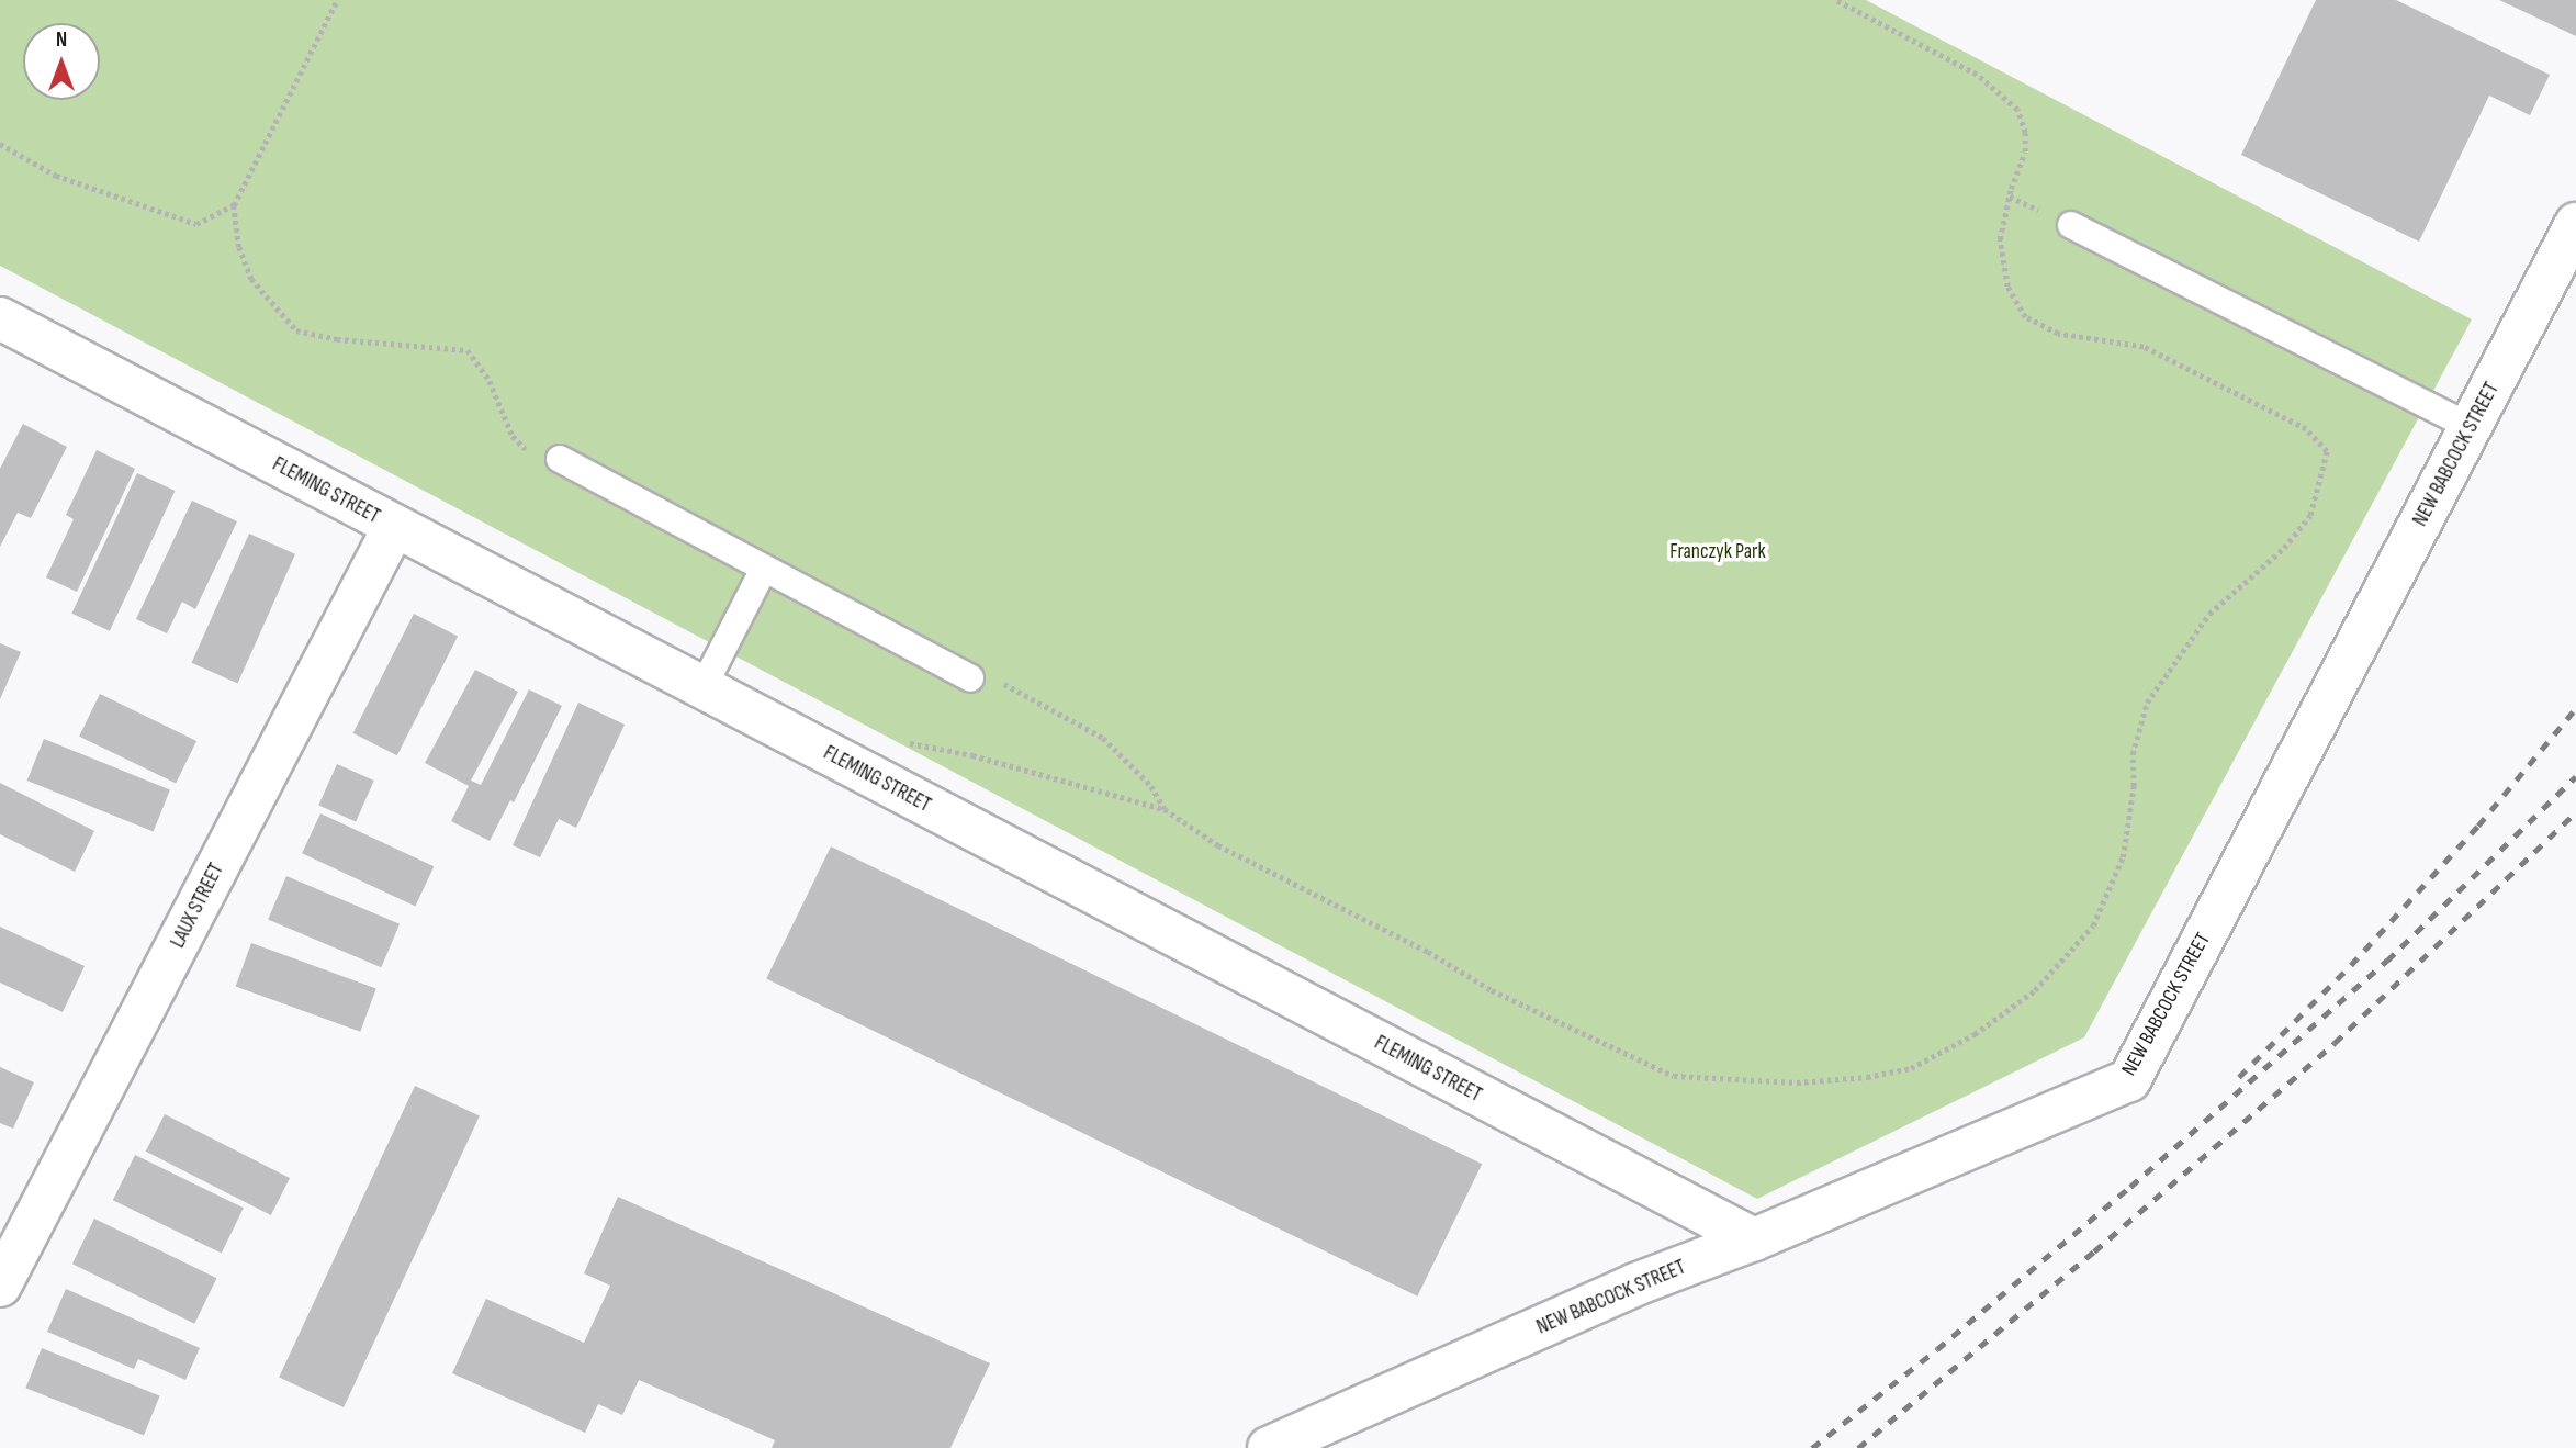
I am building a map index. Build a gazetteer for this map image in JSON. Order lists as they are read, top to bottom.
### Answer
{
  "streets": {
    "street": ["NEW BABCOCK STREET", "FLEMING STREET", "LAUX STREET"]
  },
  "crossings": [
    ["NEW BABCOCK STREET", "FLEMING STREET"],
    ["FLEMING STREET", "LAUX STREET"]
  ],
  "parks": ["Franczyk Park"],
  "north": "top"
}
